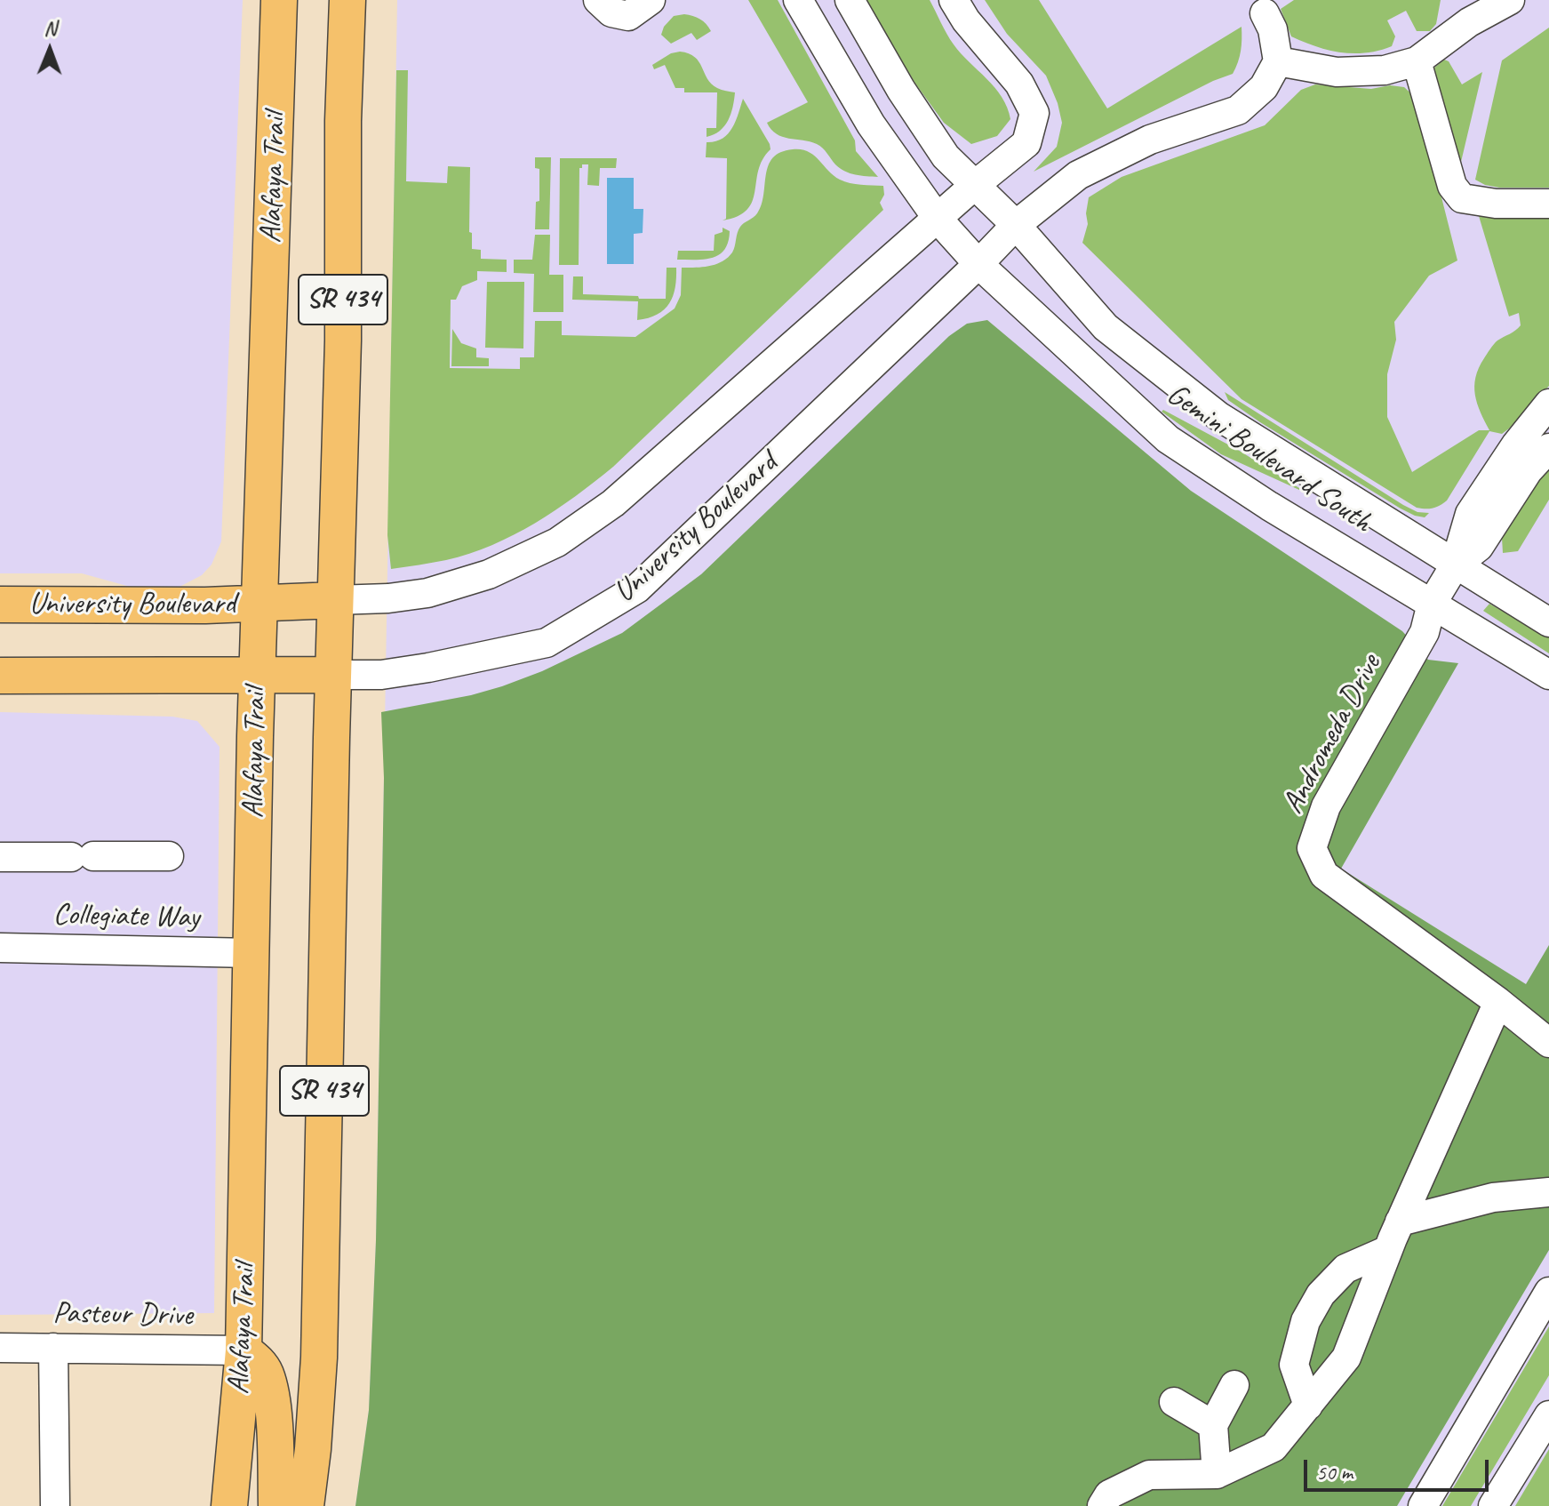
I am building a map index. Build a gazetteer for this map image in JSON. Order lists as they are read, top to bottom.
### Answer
{
  "streets": {
    "main road": ["Alafaya Trail", "SR 434", "University Boulevard"],
    "street": [
      "Gemini Boulevard South",
      "Andromeda Drive",
      "Collegiate Way",
      "Pasteur Drive"
    ]
  },
  "crossings": [
    ["Alafaya Trail", "University Boulevard"],
    ["Alafaya Trail", "Collegiate Way"],
    ["Alafaya Trail", "Pasteur Drive"],
    ["SR 434", "University Boulevard"],
    ["Gemini Boulevard South", "University Boulevard"],
    ["Gemini Boulevard South", "Andromeda Drive"]
  ],
  "scale_bar": "50 m",
  "north": "top"
}
